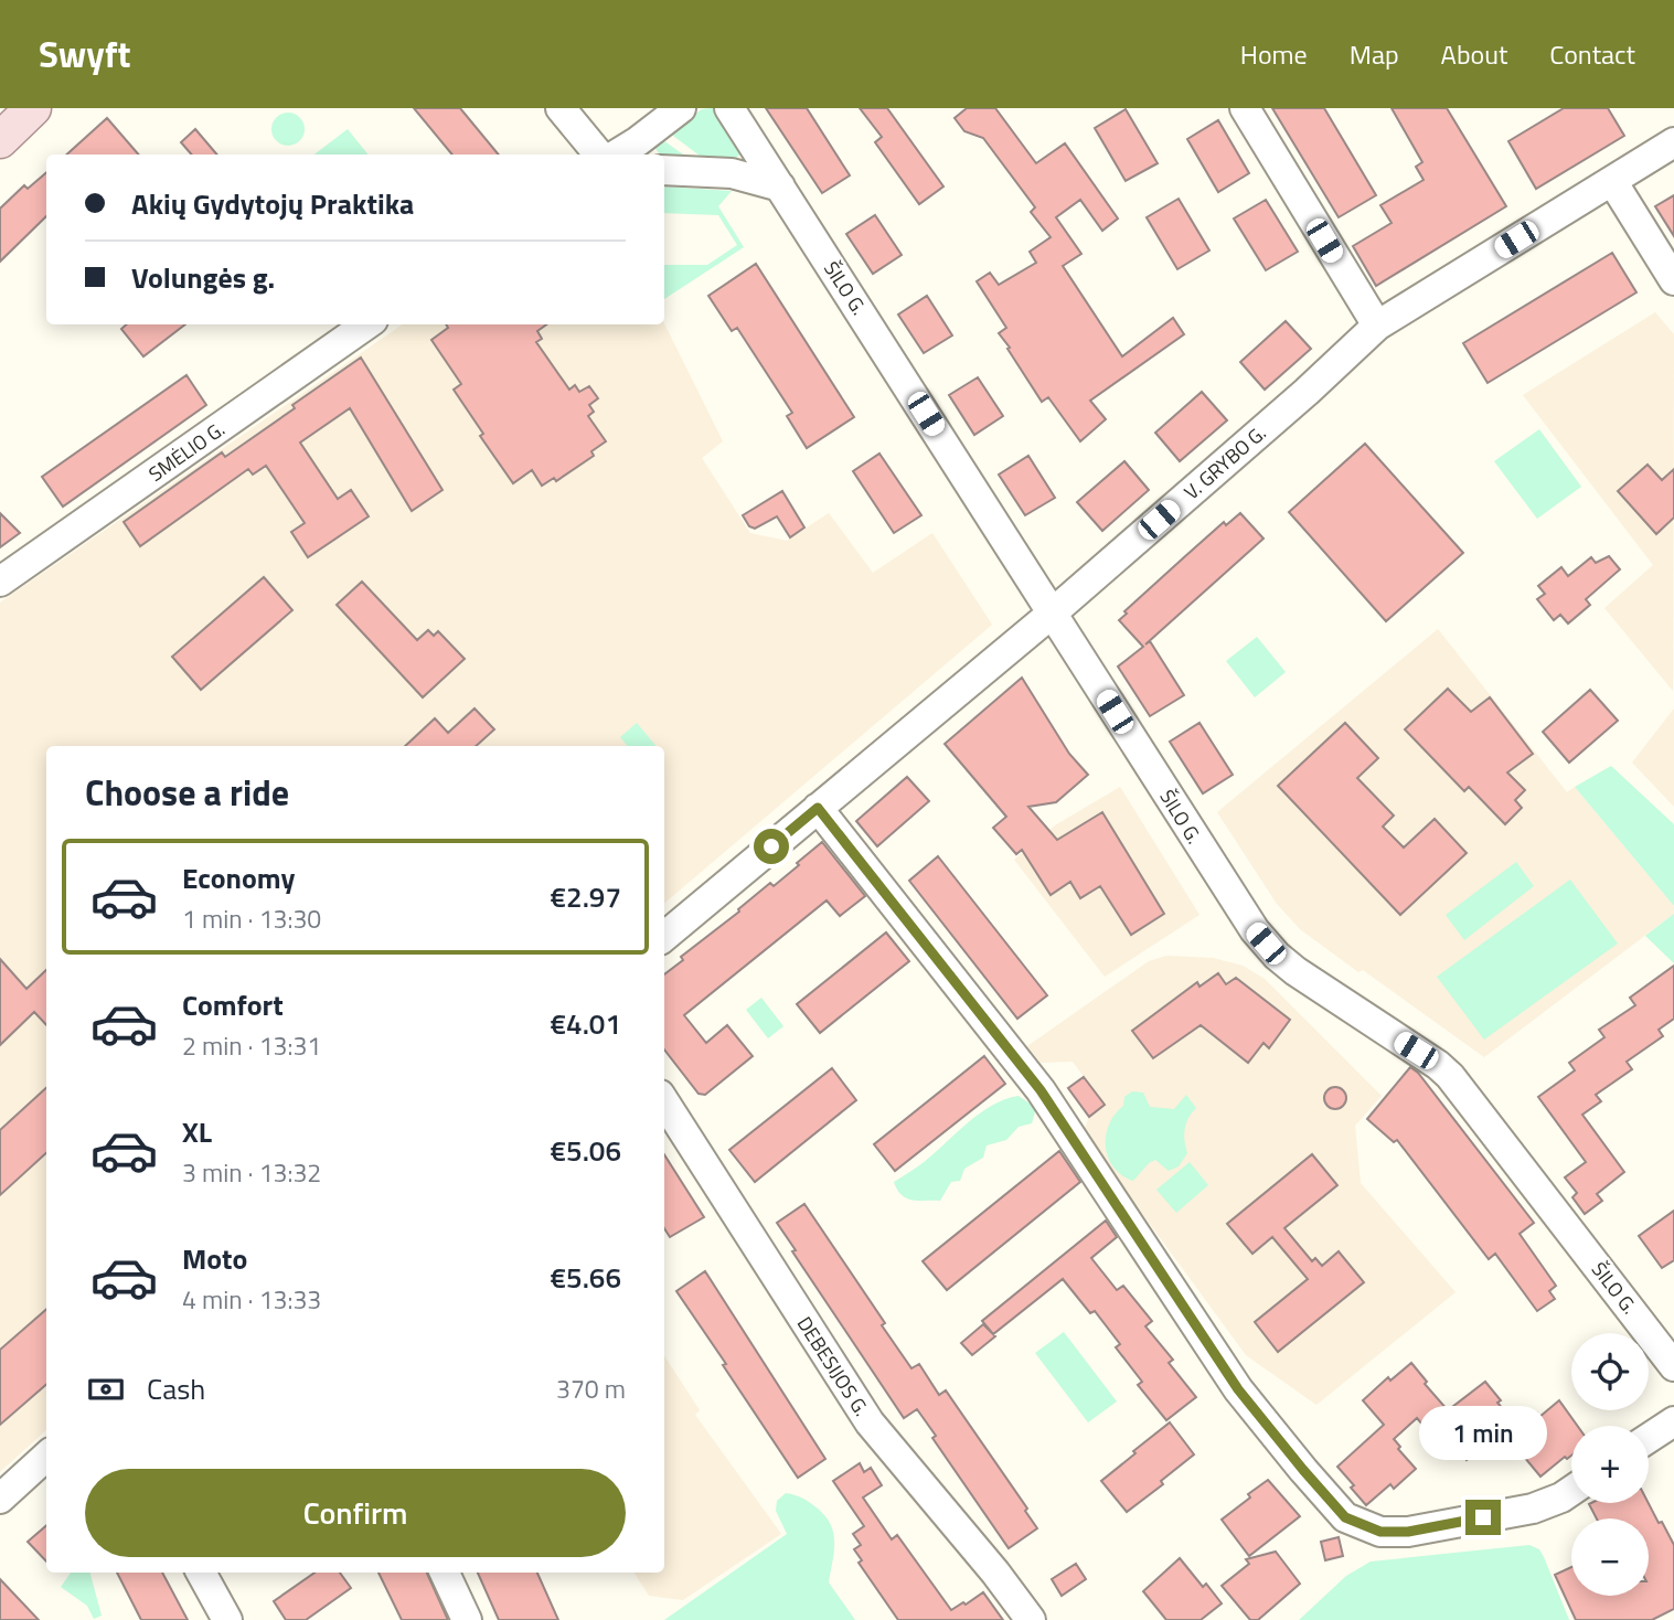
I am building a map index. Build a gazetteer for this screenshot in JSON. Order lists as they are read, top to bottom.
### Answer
{
  "streets": {
    "street": [
      "ŠILO G.",
      "SMĖLIO G.",
      "V. GRYBO G.",
      "DEBESIJOS G."
    ]
  },
  "crossings": [
    ["ŠILO G.", "V. GRYBO G."]
  ],
  "page": {
    "header": "Swyft",
    "nav": [
      "Home",
      "Map",
      "About",
      "Contact"
    ],
    "banner": ["Akių Gydytojų Praktika", "Volungės g."],
    "heading": "Choose a ride",
    "list": [
      {
        "name": "Economy",
        "note": "1 min · 13:30",
        "value": "€2.97"
      },
      {
        "name": "Comfort",
        "note": "2 min · 13:31",
        "value": "€4.01"
      },
      {
        "name": "XL",
        "note": "3 min · 13:32",
        "value": "€5.06"
      },
      {
        "name": "Moto",
        "note": "4 min · 13:33",
        "value": "€5.66"
      }
    ],
    "map_buttons": ["+", "−"],
    "pay": ["Cash", "370 m"],
    "bubble": "1 min",
    "buttons": "Confirm"
  }
}
